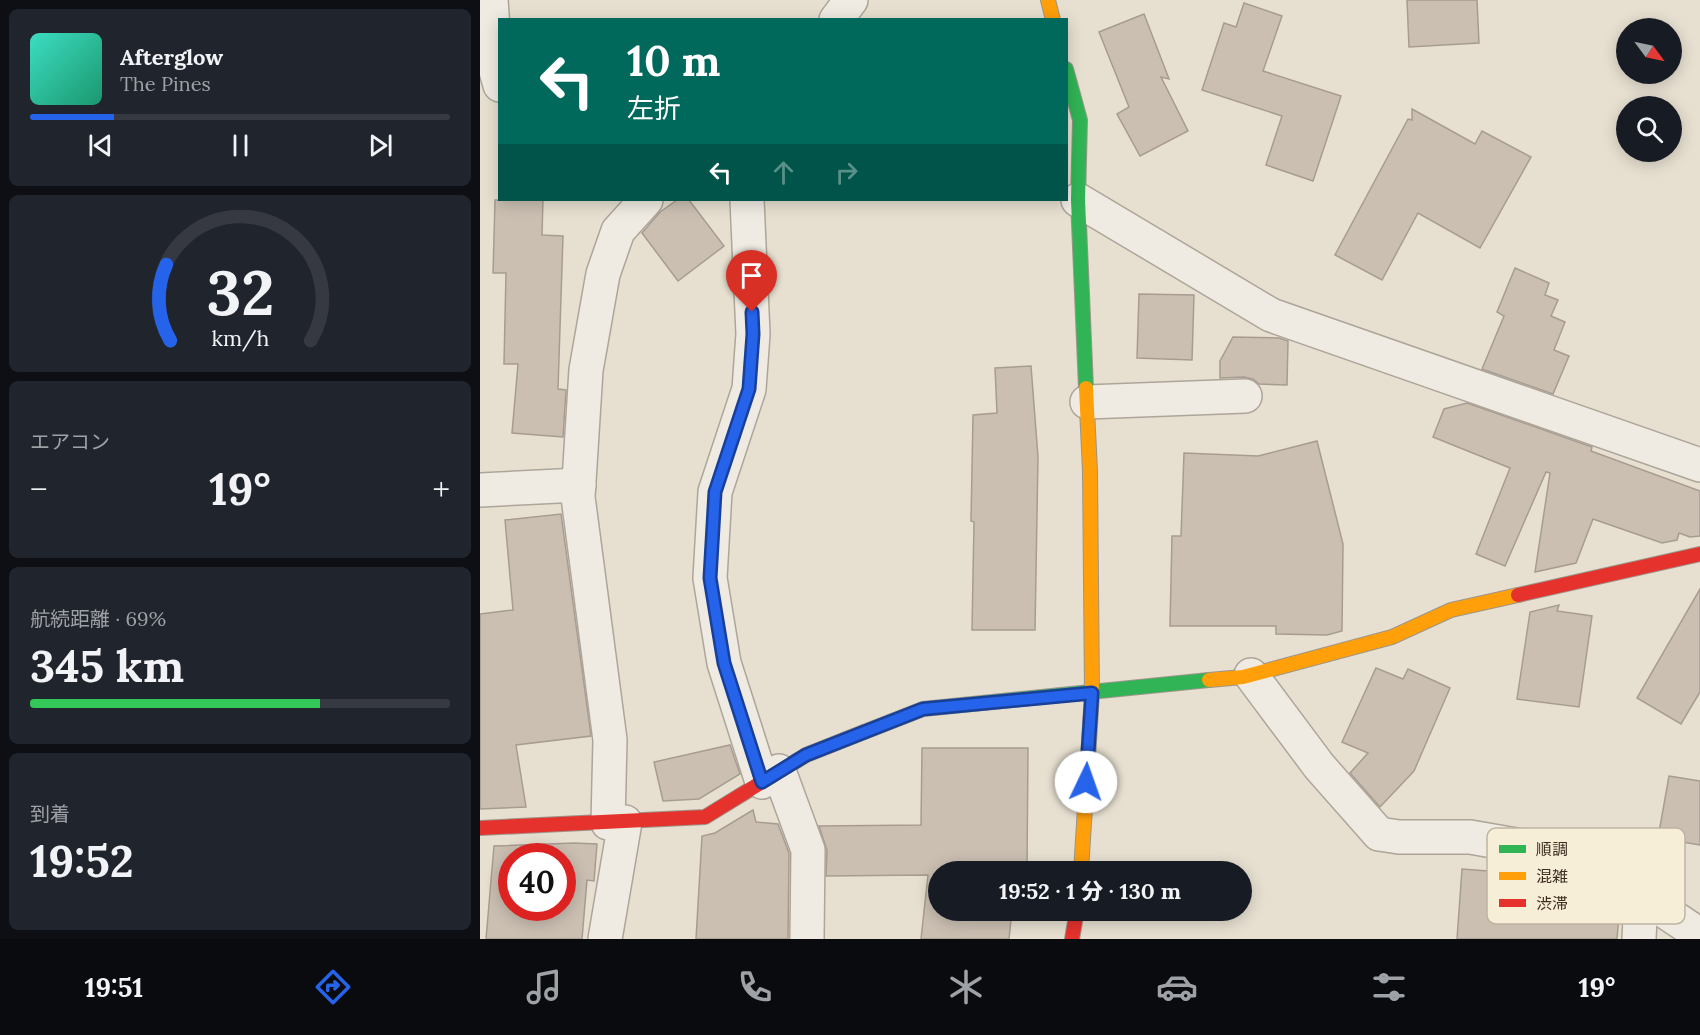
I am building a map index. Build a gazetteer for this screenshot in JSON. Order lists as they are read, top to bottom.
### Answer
{
  "legend": ["順調", "混雑", "渋滞"],
  "north": "bottom right",
  "page": {
    "turn": ["10 m", "左折"],
    "song": ["Afterglow", "The Pines"],
    "tile": [
      "エアコン",
      ["航続距離 · 69%", "345 km"],
      ["到着", "19:52"]
    ],
    "heat": ["−", "19°", "+"],
    "limit": "40",
    "trip": "19:52 · 1 分 · 130 m",
    "tabs": ["19:51", "19°"],
    "gauge": ["32", "km/h"]
  }
}
